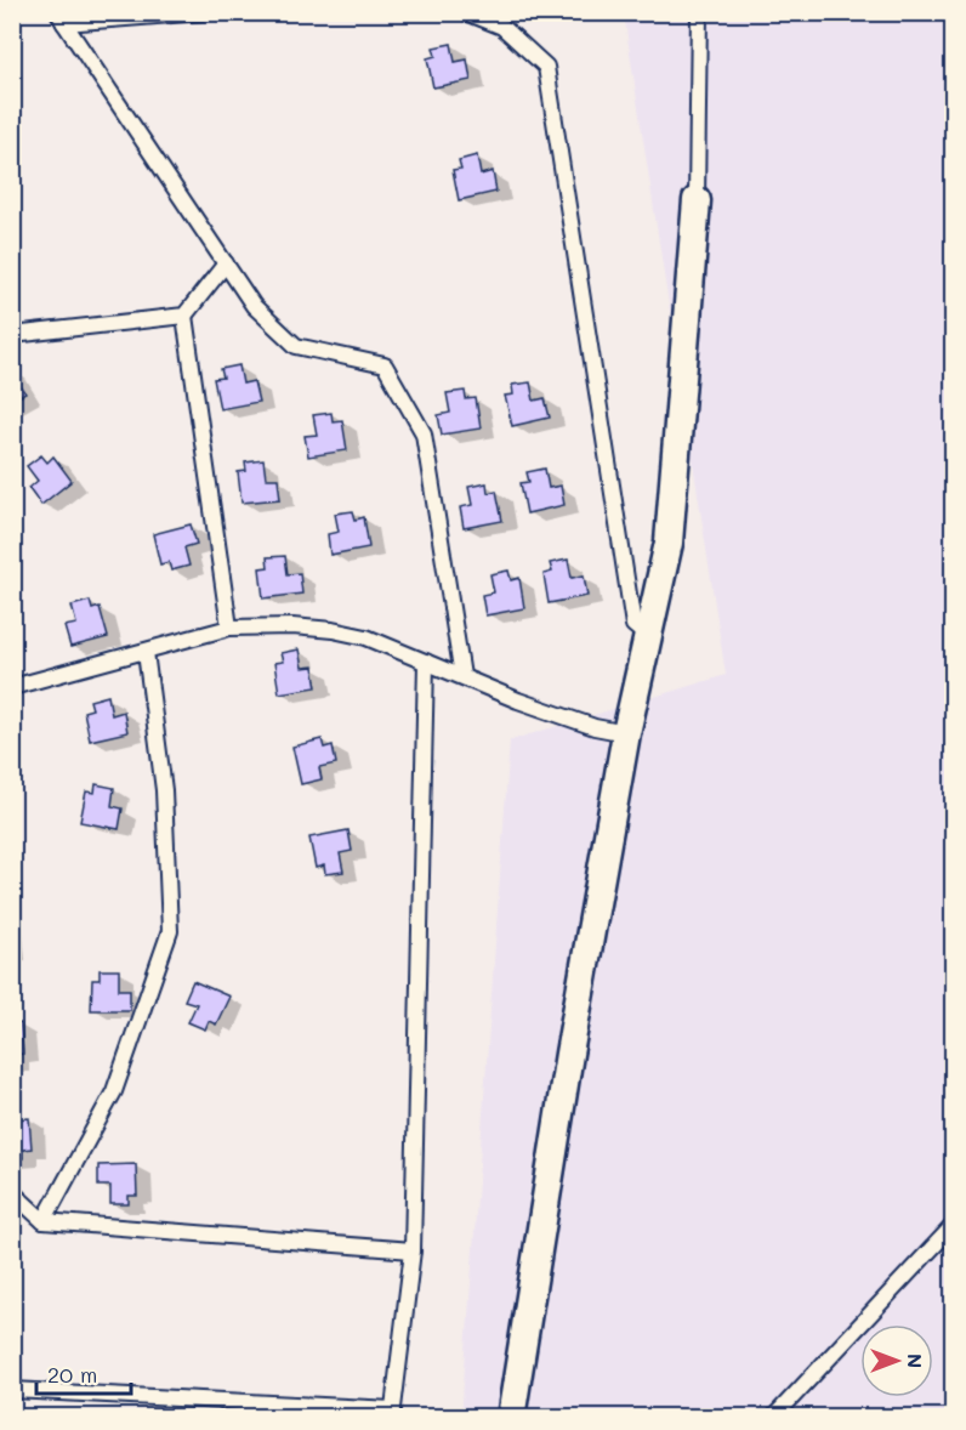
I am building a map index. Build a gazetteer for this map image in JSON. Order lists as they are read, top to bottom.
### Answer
{
  "scale_bar": "20 m",
  "north": "right"
}
